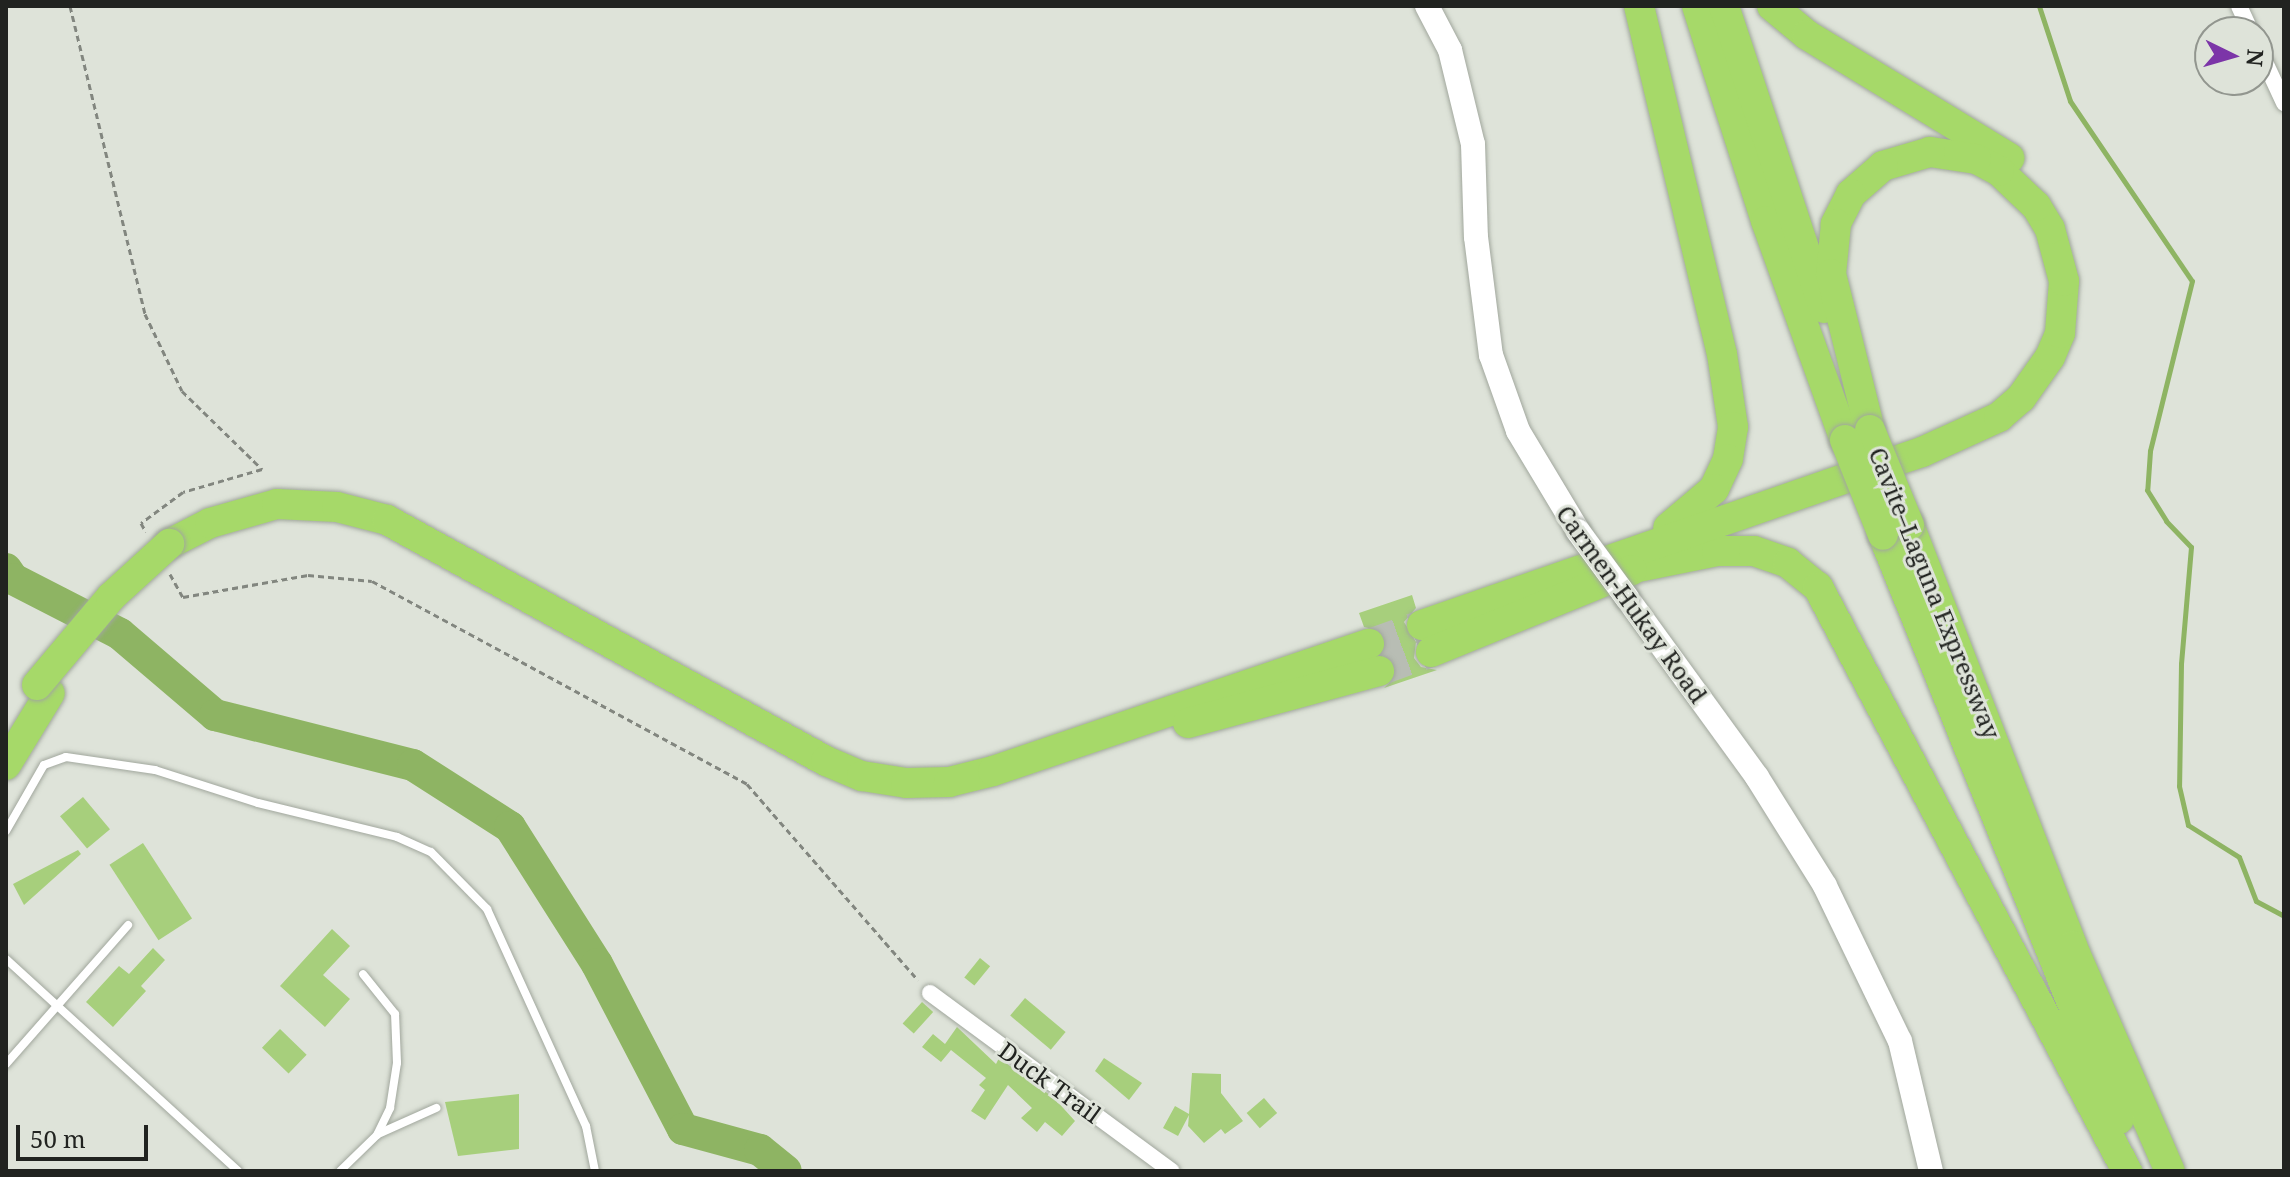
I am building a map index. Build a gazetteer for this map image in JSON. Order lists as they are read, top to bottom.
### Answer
{
  "streets": {
    "highway": ["Cavite–Laguna Expressway"],
    "street": ["Carmen-Hukay Road", "Duck Trail"]
  },
  "scale_bar": "50 m",
  "north": "right"
}
